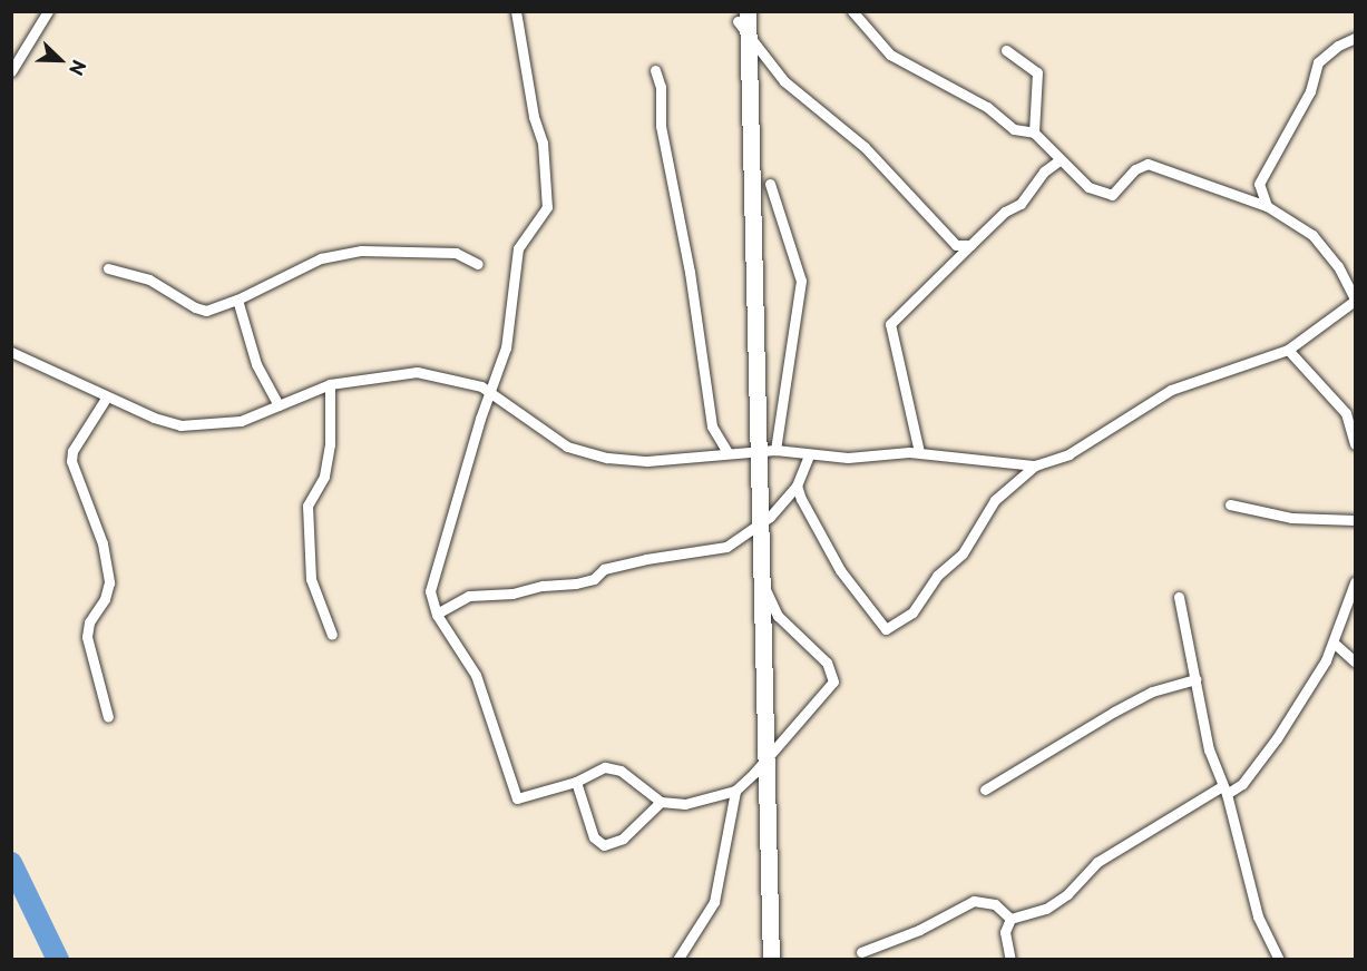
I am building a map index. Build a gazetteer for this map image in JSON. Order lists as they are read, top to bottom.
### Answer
{
  "north": "bottom right"
}
